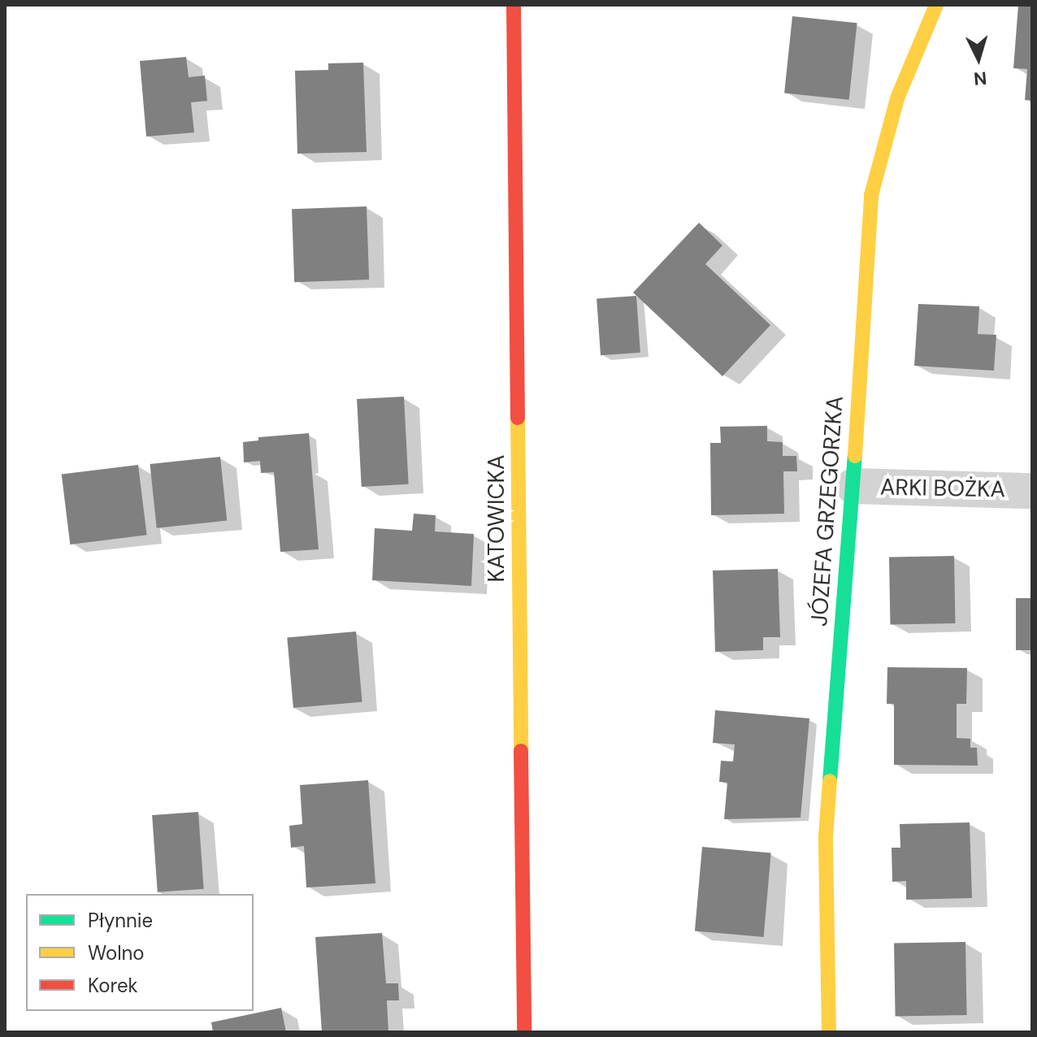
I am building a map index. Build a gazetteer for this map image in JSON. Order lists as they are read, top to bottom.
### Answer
{
  "streets": {
    "street": ["ARKI BOŻKA", "JÓZEFA GRZEGORZKA", "KATOWICKA"]
  },
  "crossings": [
    ["ARKI BOŻKA", "JÓZEFA GRZEGORZKA"]
  ],
  "legend": ["Płynnie", "Wolno", "Korek"],
  "north": "bottom"
}
